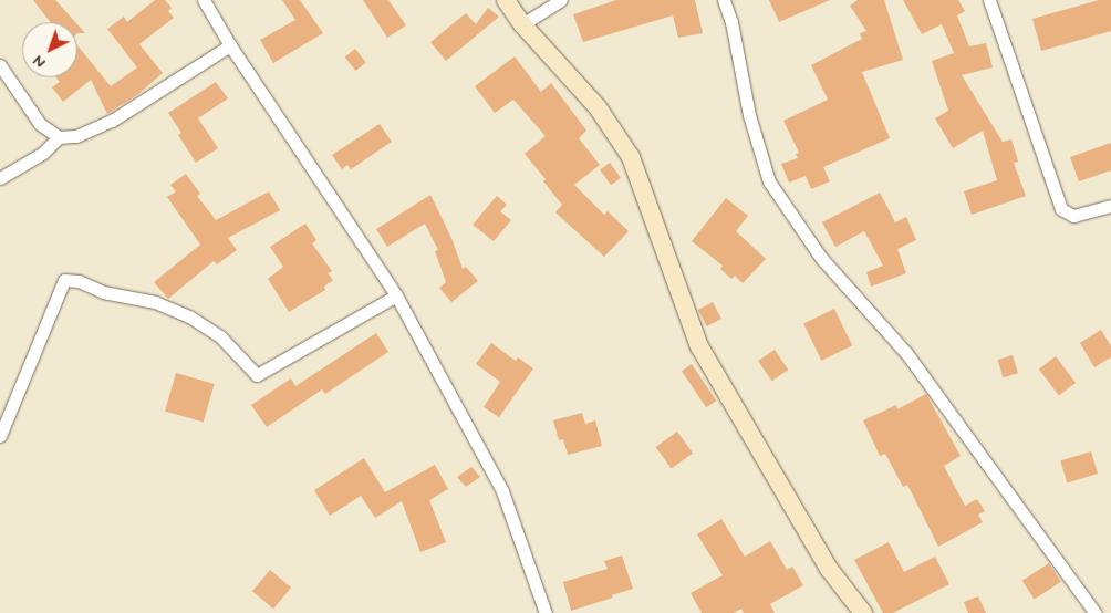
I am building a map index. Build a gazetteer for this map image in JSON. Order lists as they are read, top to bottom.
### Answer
{
  "north": "bottom left"
}
